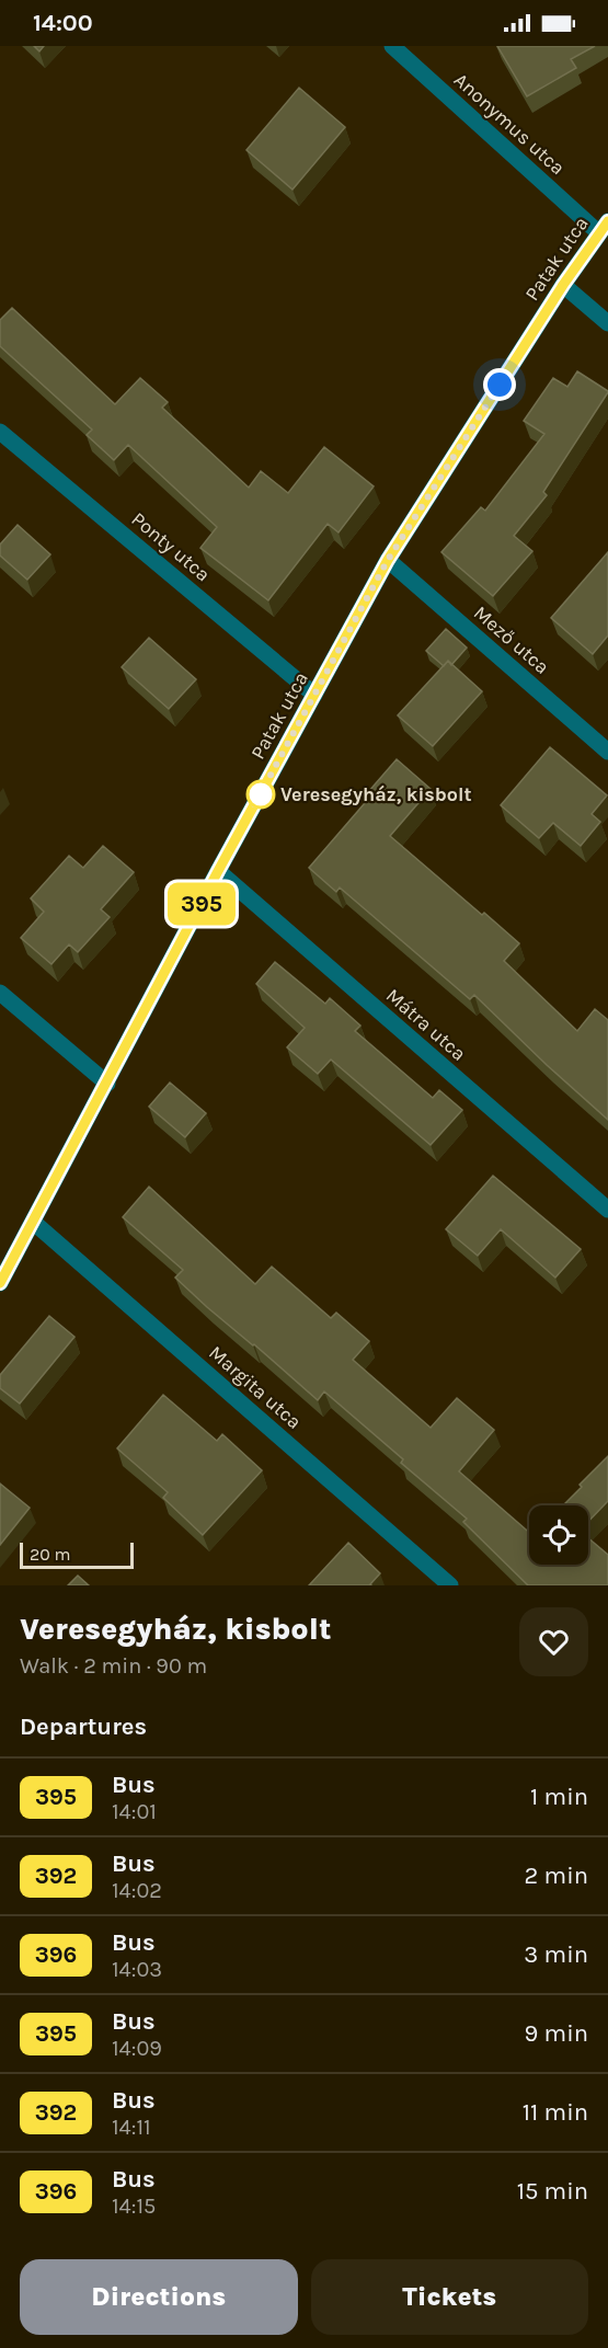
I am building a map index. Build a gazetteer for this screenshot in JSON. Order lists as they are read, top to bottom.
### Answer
{
  "streets": {
    "street": [
      "Anonymus utca",
      "Patak utca",
      "Ponty utca",
      "Mező utca",
      "Mátra utca",
      "Margita utca"
    ]
  },
  "crossings": [
    ["Anonymus utca", "Patak utca"],
    ["Patak utca", "Ponty utca"],
    ["Patak utca", "Mező utca"],
    ["Patak utca", "Mátra utca"],
    ["Patak utca", "Margita utca"]
  ],
  "places": ["Veresegyház, kisbolt"],
  "lines": ["bus line 395"],
  "scale_bar": "20 m",
  "page": {
    "status": "14:00",
    "on_map": "395",
    "scale": "20 m",
    "heading": [
      ["Veresegyház, kisbolt", "Walk · 2 min · 90 m"],
      "Departures"
    ],
    "list": [
      {
        "mark": "395",
        "name": "Bus",
        "note": "14:01",
        "value": "1 min"
      },
      {
        "mark": "392",
        "name": "Bus",
        "note": "14:02",
        "value": "2 min"
      },
      {
        "mark": "396",
        "name": "Bus",
        "note": "14:03",
        "value": "3 min"
      },
      {
        "mark": "395",
        "name": "Bus",
        "note": "14:09",
        "value": "9 min"
      },
      {
        "mark": "392",
        "name": "Bus",
        "note": "14:11",
        "value": "11 min"
      },
      {
        "mark": "396",
        "name": "Bus",
        "note": "14:15",
        "value": "15 min"
      }
    ],
    "buttons": ["Directions", "Tickets"]
  }
}
